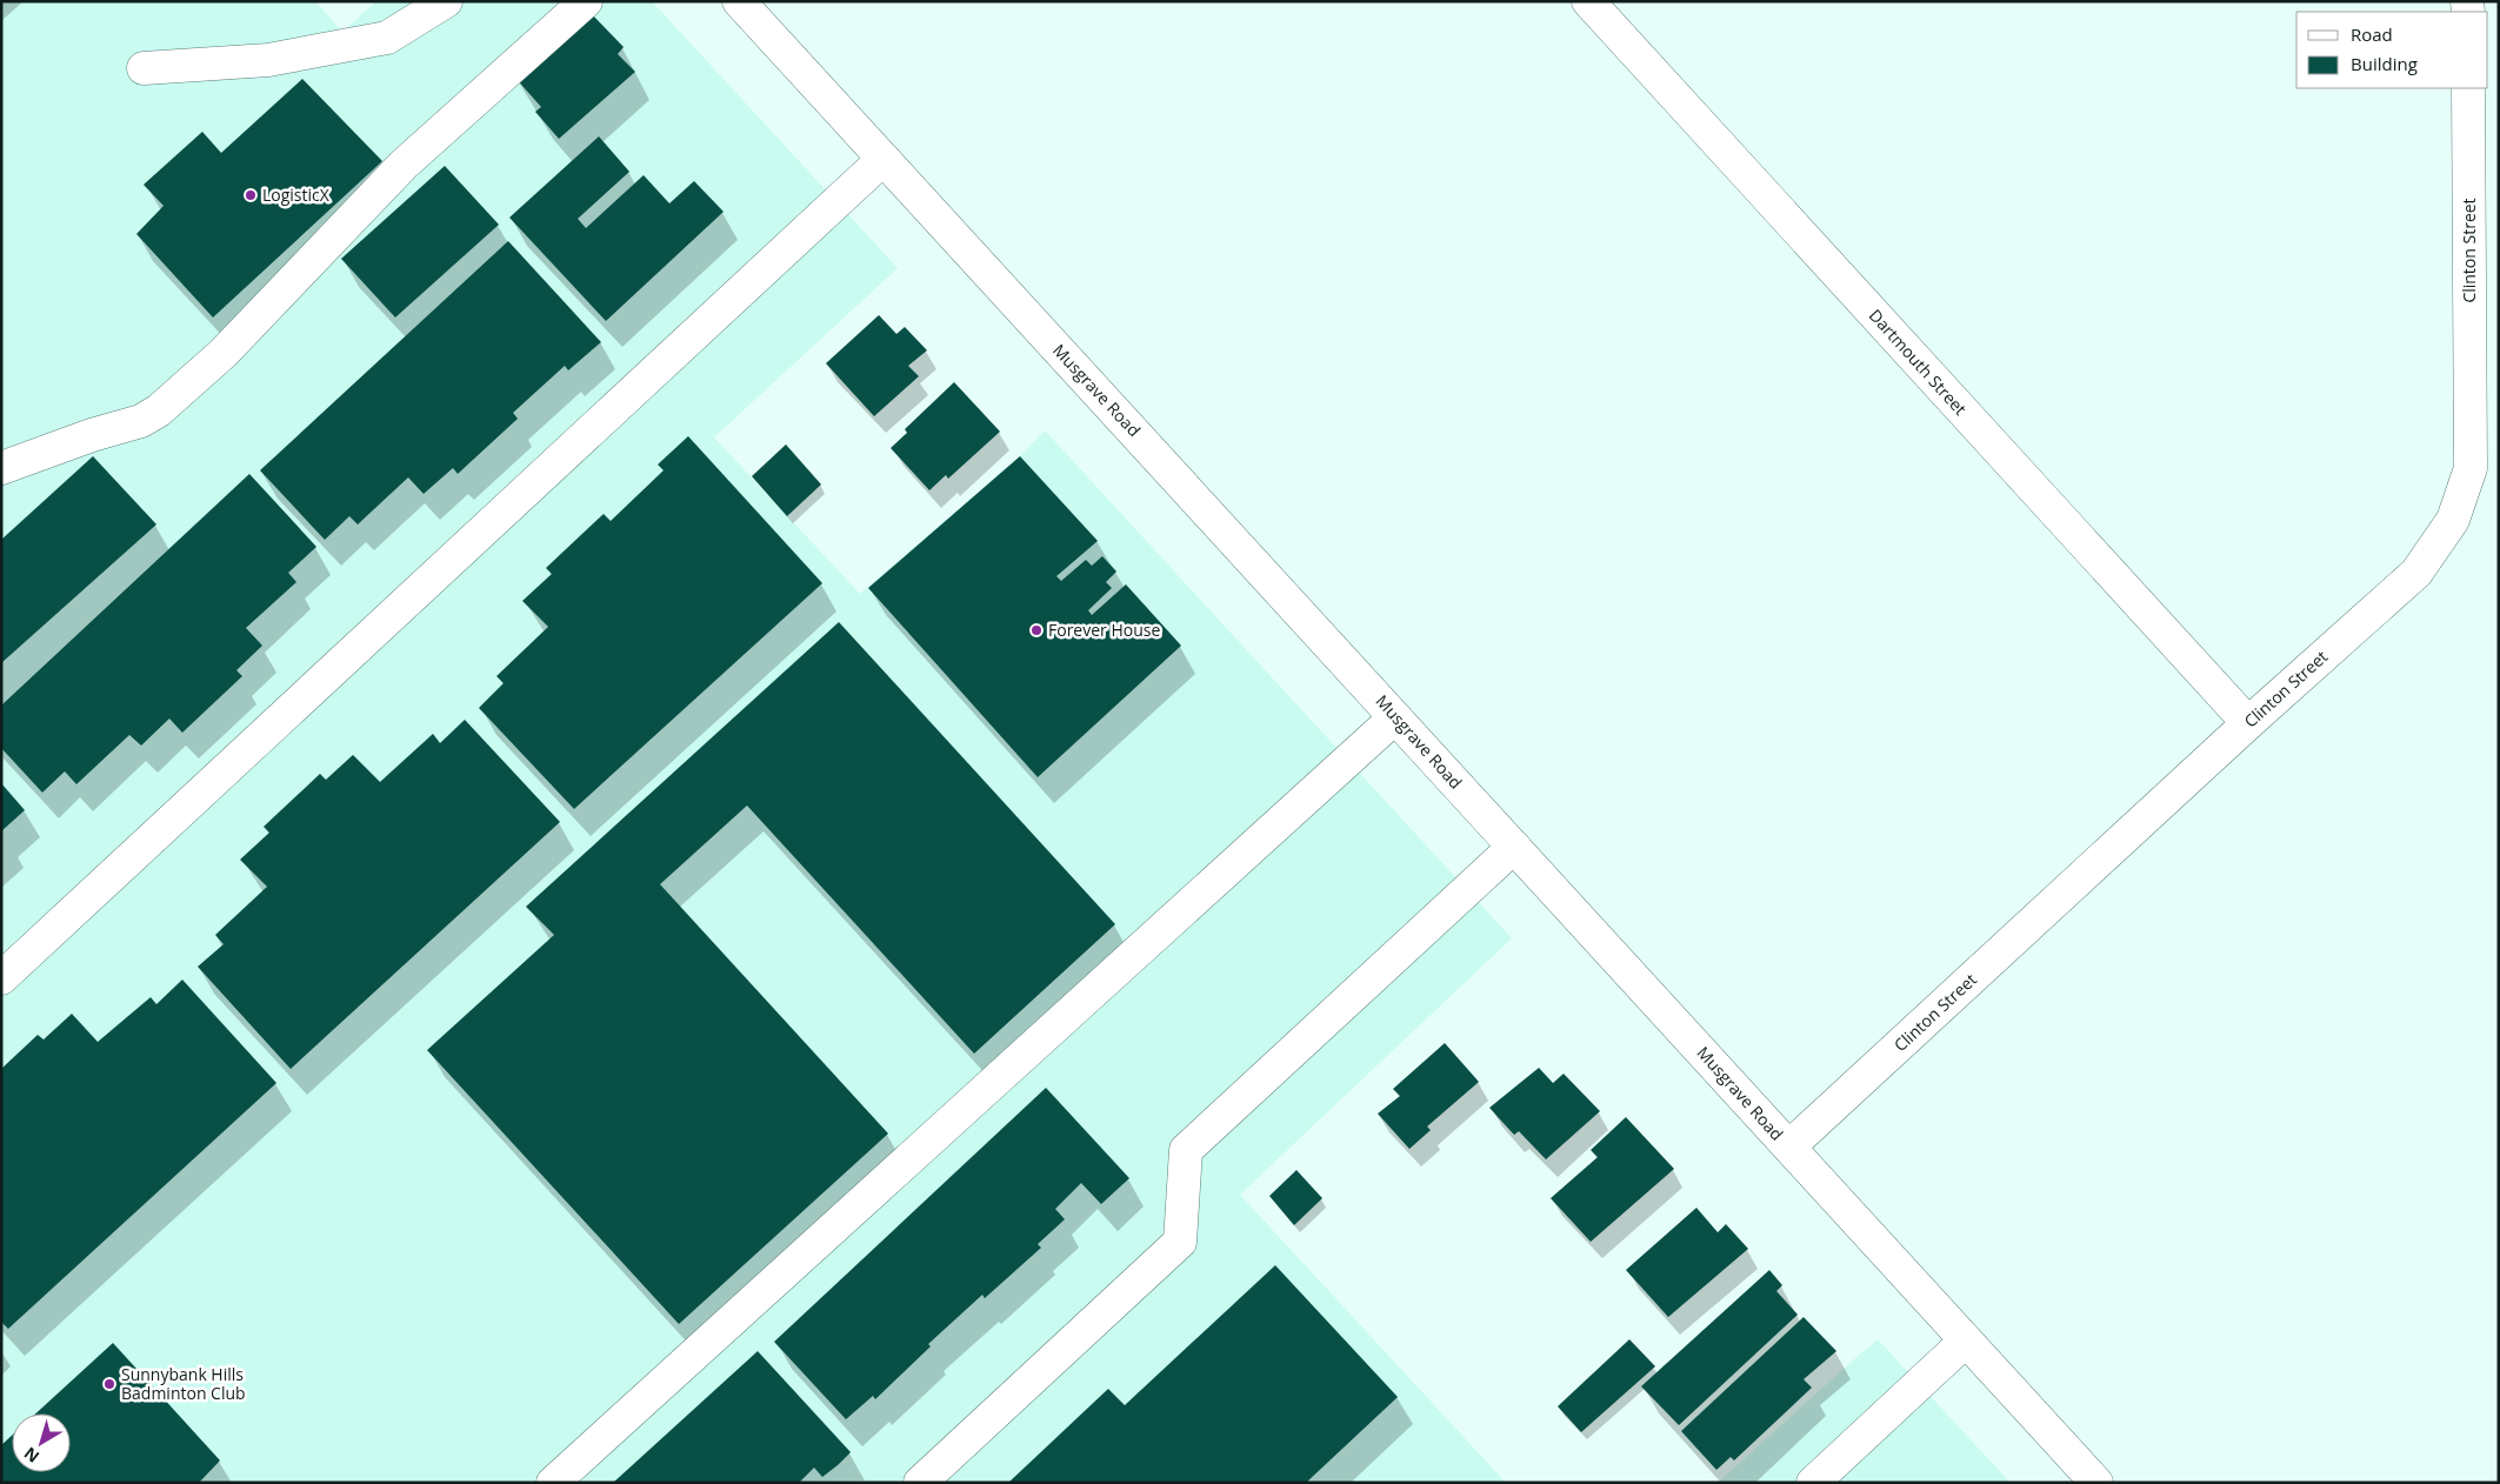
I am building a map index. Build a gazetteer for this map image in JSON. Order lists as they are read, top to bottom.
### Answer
{
  "streets": {
    "street": ["Clinton Street", "Dartmouth Street", "Musgrave Road"]
  },
  "crossings": [
    ["Clinton Street", "Dartmouth Street"],
    ["Clinton Street", "Musgrave Road"]
  ],
  "places": ["LogisticX", "Forever House", "Sunnybank Hills Badminton Club"],
  "legend": ["Road", "Building"],
  "north": "bottom left"
}
